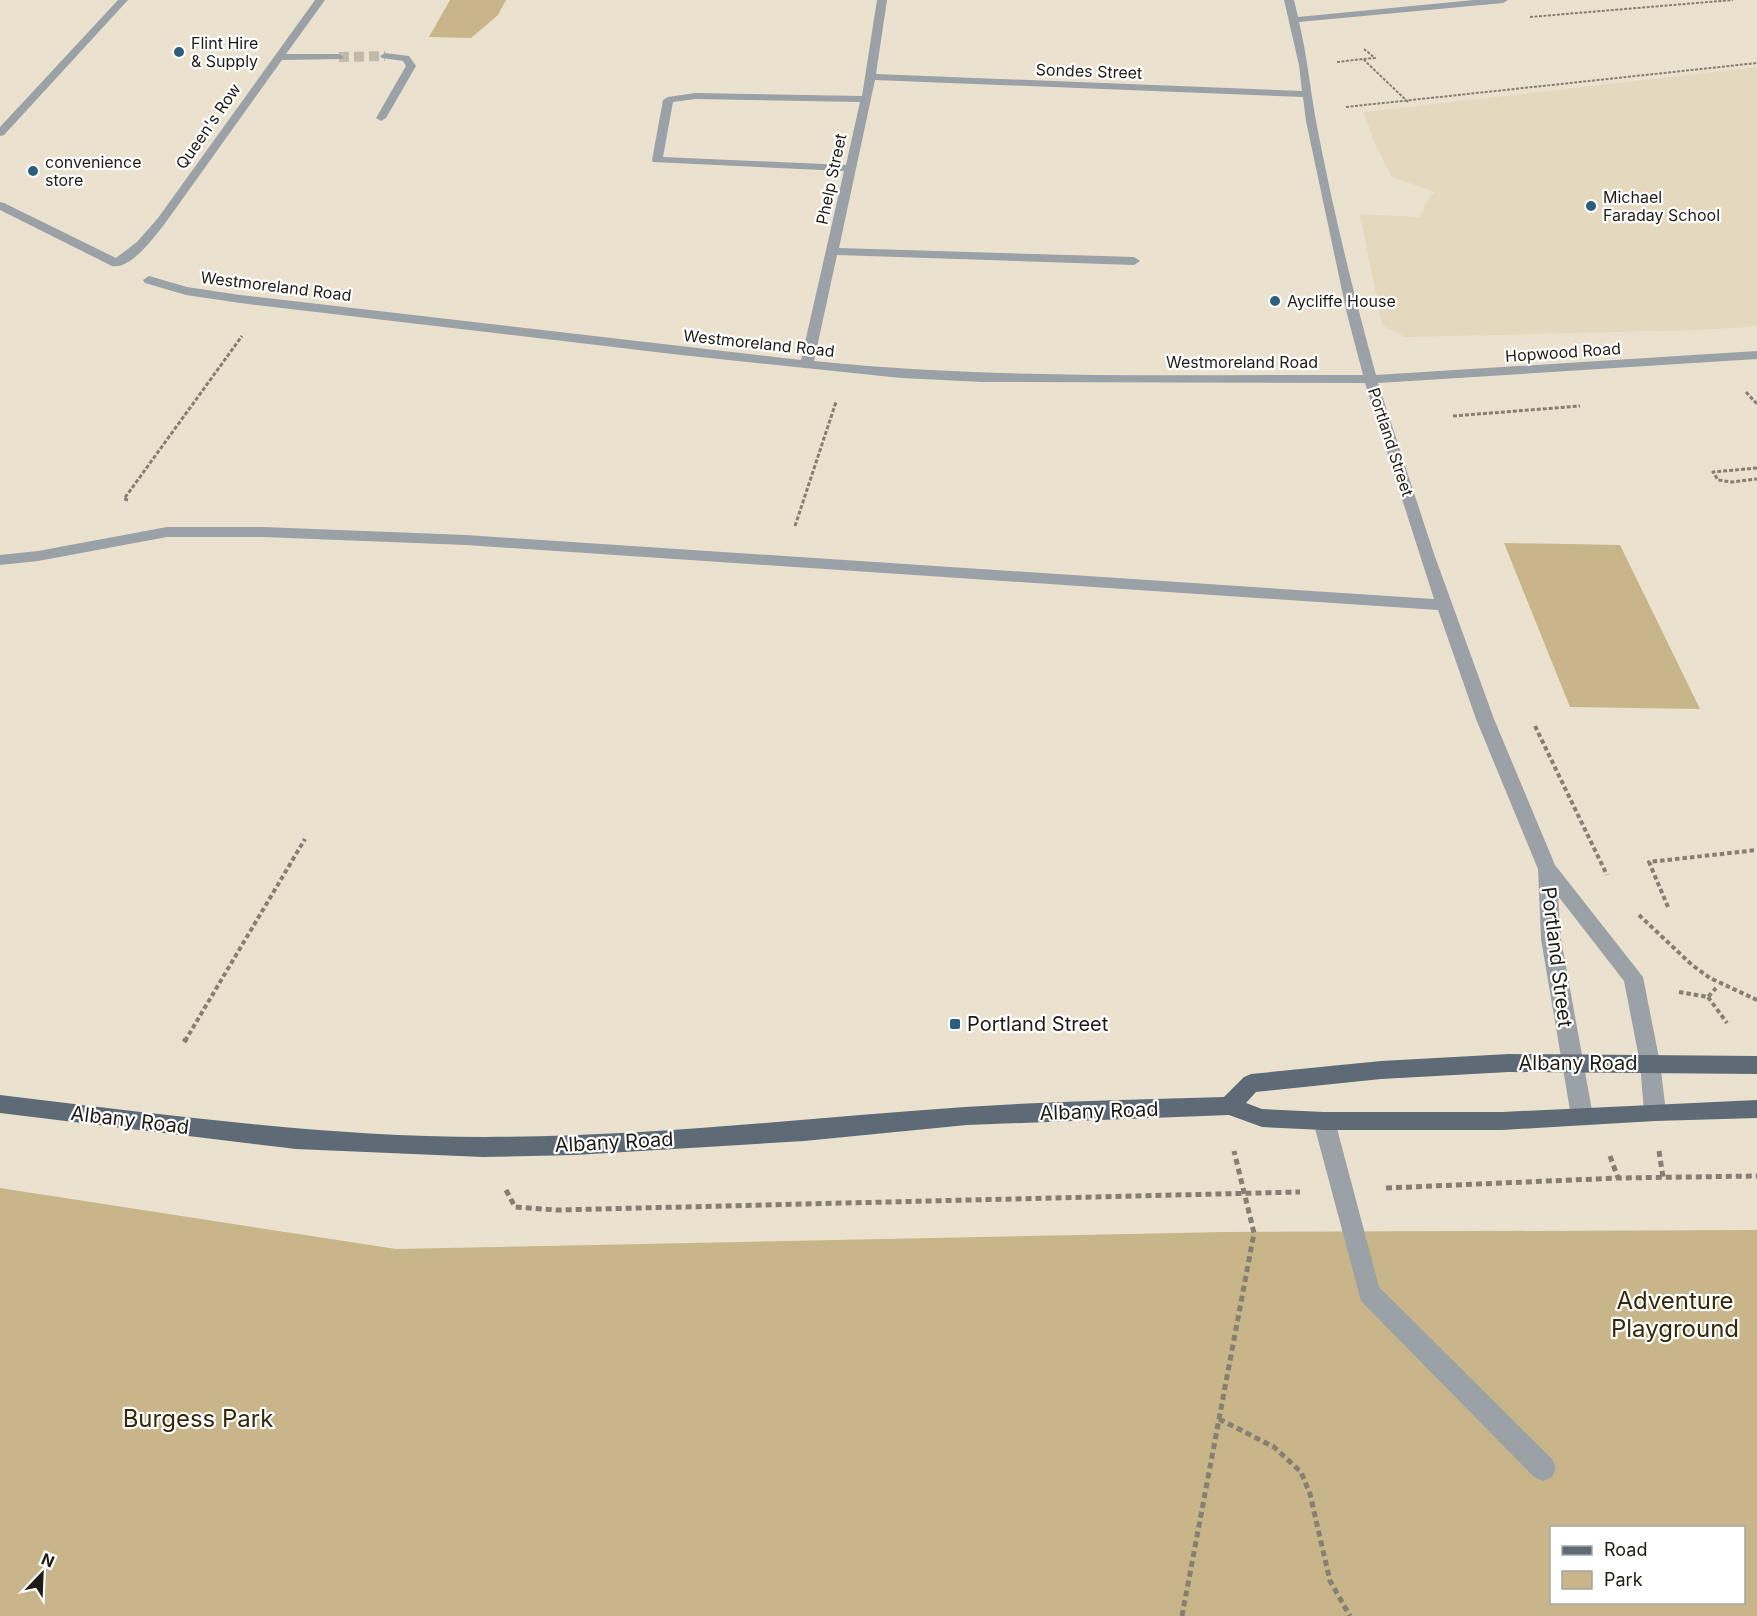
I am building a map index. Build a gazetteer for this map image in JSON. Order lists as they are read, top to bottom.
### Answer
{
  "streets": {
    "main road": ["Albany Road"],
    "street": [
      "Sondes Street",
      "Queen's Row",
      "Phelp Street",
      "Westmoreland Road",
      "Hopwood Road",
      "Portland Street"
    ]
  },
  "crossings": [
    ["Sondes Street", "Phelp Street"],
    ["Sondes Street", "Portland Street"],
    ["Phelp Street", "Westmoreland Road"],
    ["Westmoreland Road", "Hopwood Road"],
    ["Westmoreland Road", "Portland Street"],
    ["Hopwood Road", "Portland Street"],
    ["Portland Street", "Albany Road"]
  ],
  "parks": ["Adventure Playground", "Burgess Park"],
  "places": {
    "other": [
      "Flint Hire & Supply",
      "convenience store",
      "Michael Faraday School",
      "Aycliffe House"
    ],
    "transit": ["Portland Street"]
  },
  "legend": ["Road", "Park"],
  "north": "top right"
}
